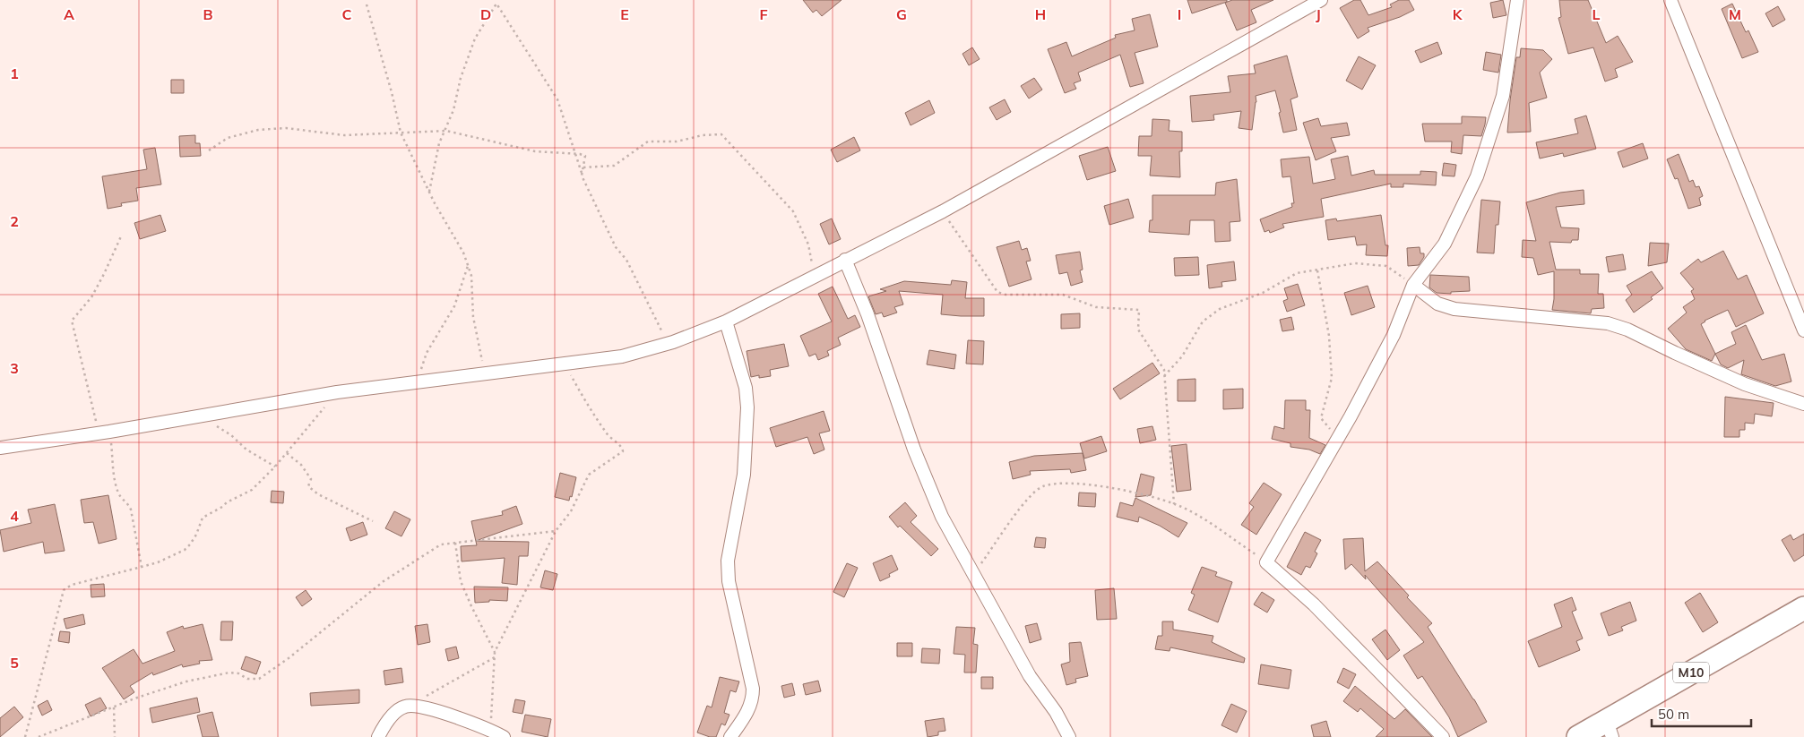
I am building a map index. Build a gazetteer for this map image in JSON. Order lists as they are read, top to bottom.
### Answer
{
  "streets": {
    "highway": ["M10"]
  },
  "scale_bar": "50 m",
  "grid": {
    "columns": [
      "A",
      "B",
      "C",
      "D",
      "E",
      "F",
      "G",
      "H",
      "I",
      "J",
      "K",
      "L",
      "M"
    ],
    "rows": [
      "1",
      "2",
      "3",
      "4",
      "5"
    ]
  }
}
